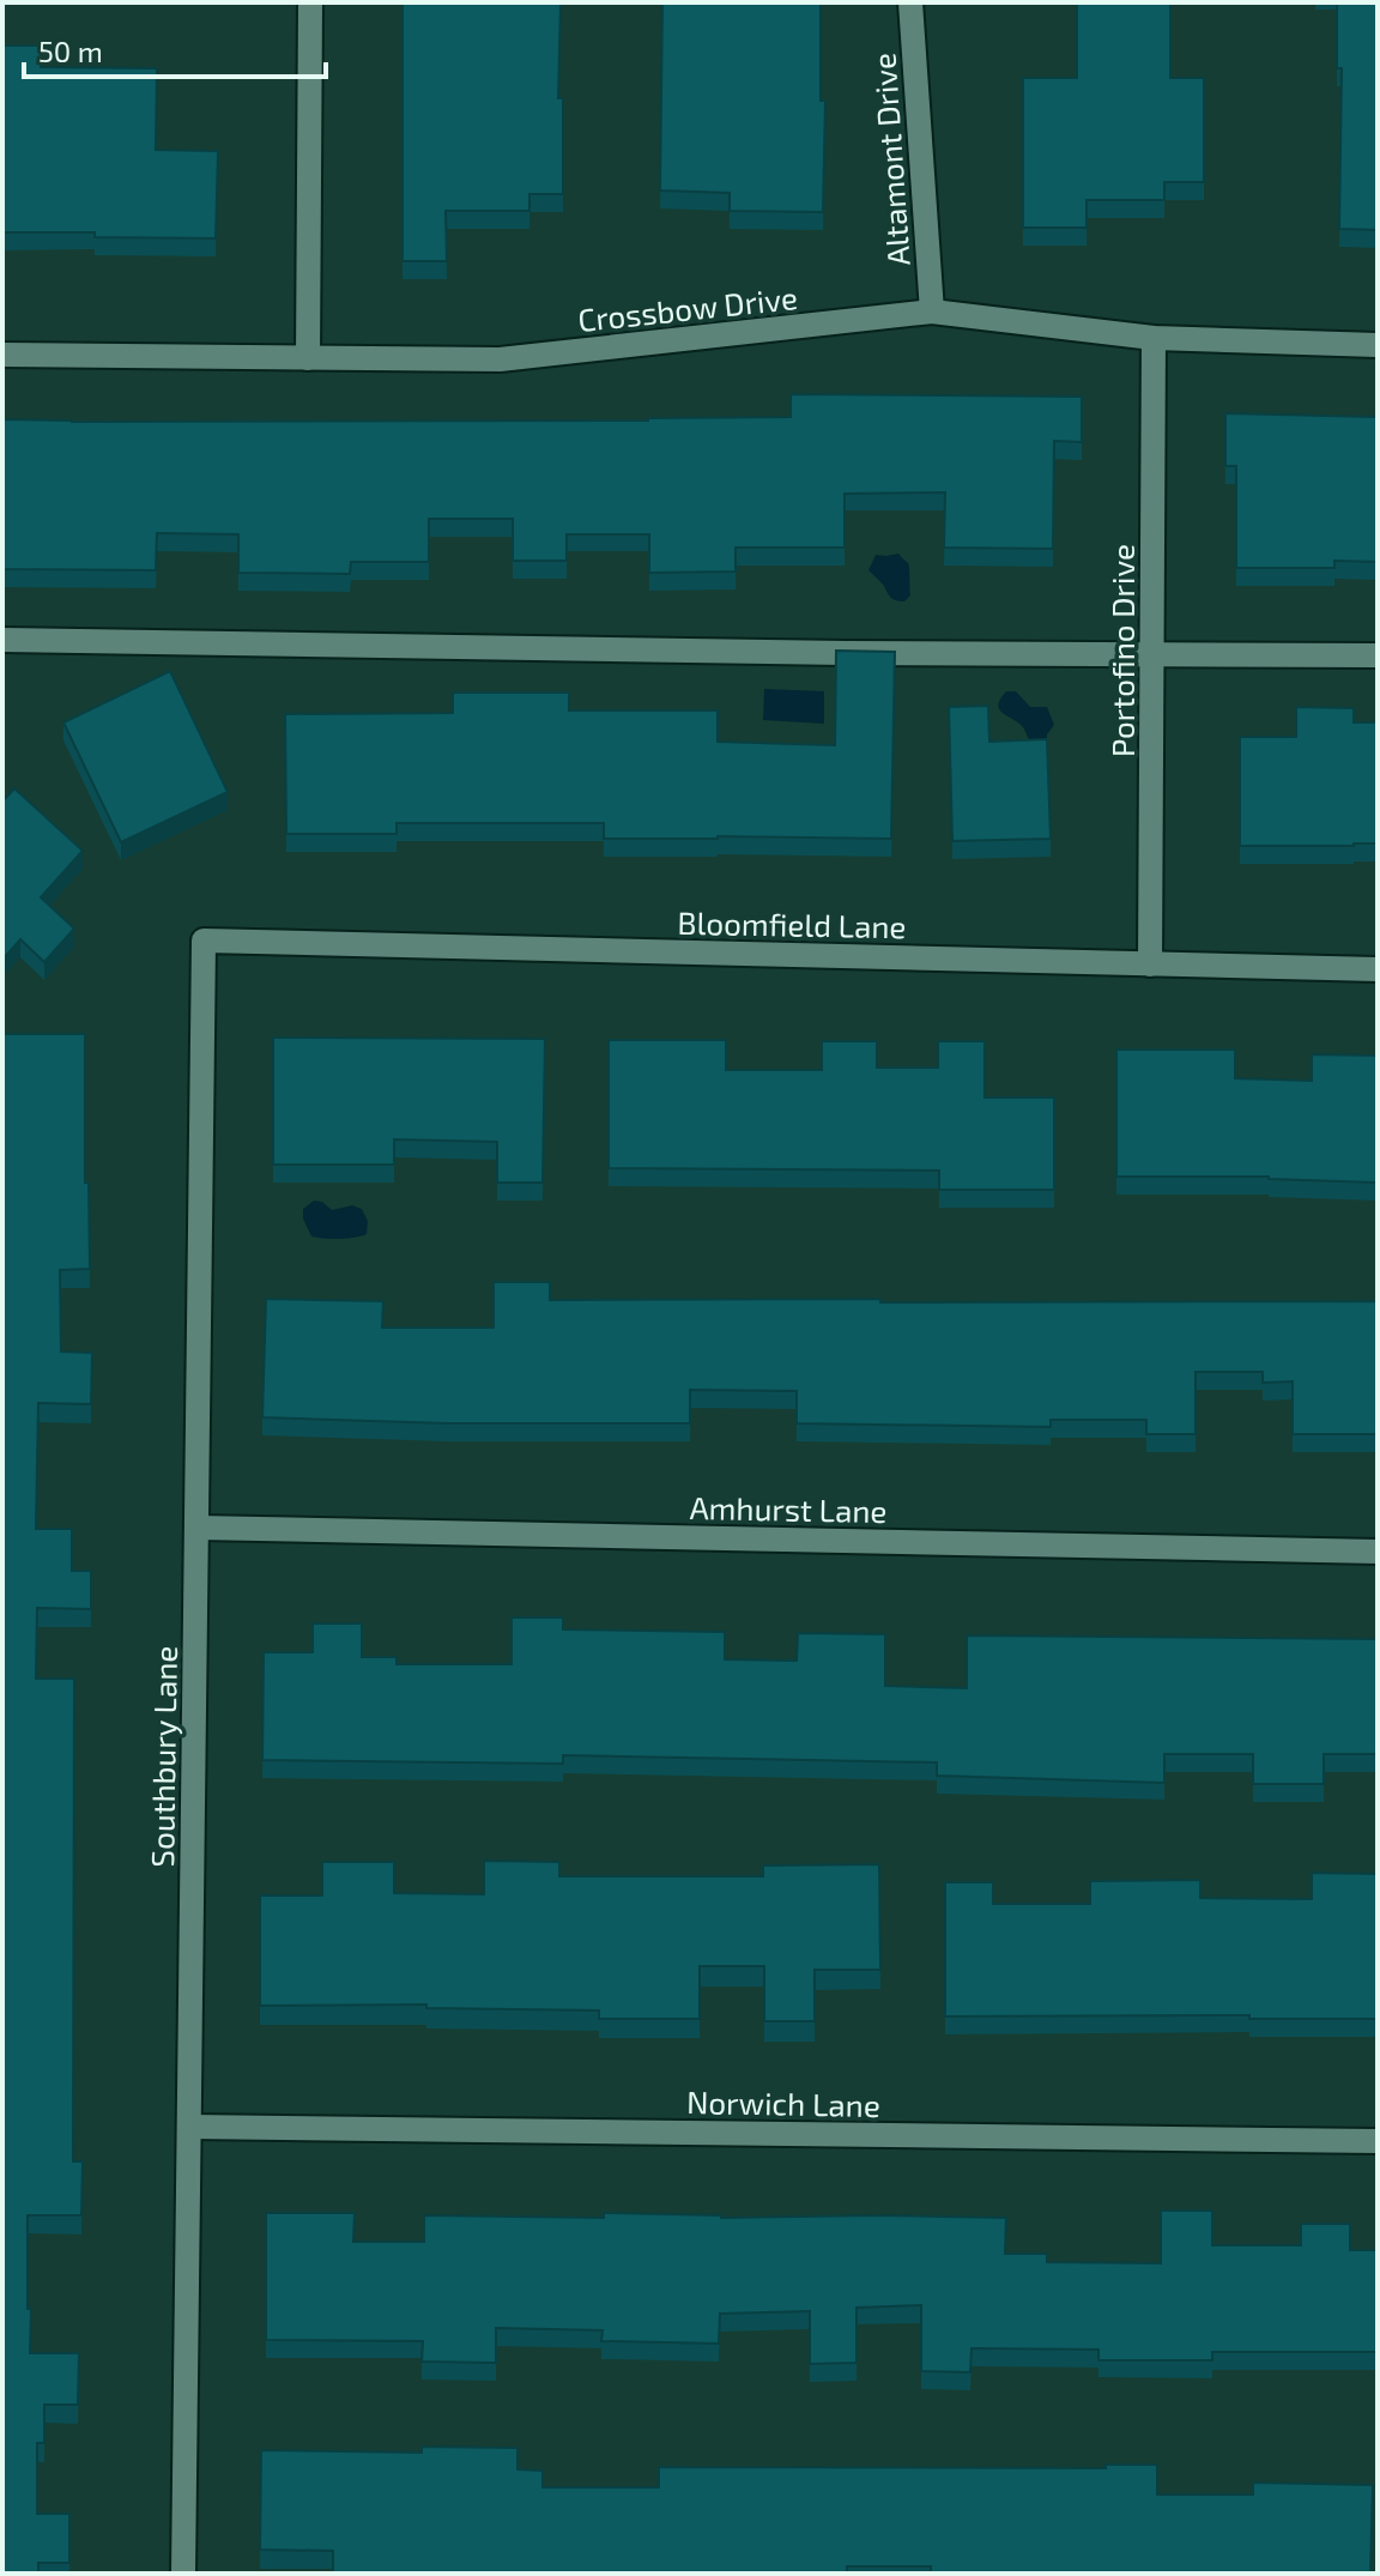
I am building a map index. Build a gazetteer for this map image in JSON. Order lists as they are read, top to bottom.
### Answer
{
  "streets": {
    "street": [
      "Altamont Drive",
      "Crossbow Drive",
      "Portofino Drive",
      "Bloomfield Lane",
      "Amhurst Lane",
      "Southbury Lane",
      "Norwich Lane"
    ]
  },
  "crossings": [
    ["Altamont Drive", "Crossbow Drive"],
    ["Crossbow Drive", "Portofino Drive"],
    ["Portofino Drive", "Bloomfield Lane"],
    ["Bloomfield Lane", "Southbury Lane"],
    ["Amhurst Lane", "Southbury Lane"],
    ["Southbury Lane", "Norwich Lane"]
  ],
  "scale_bar": "50 m"
}
